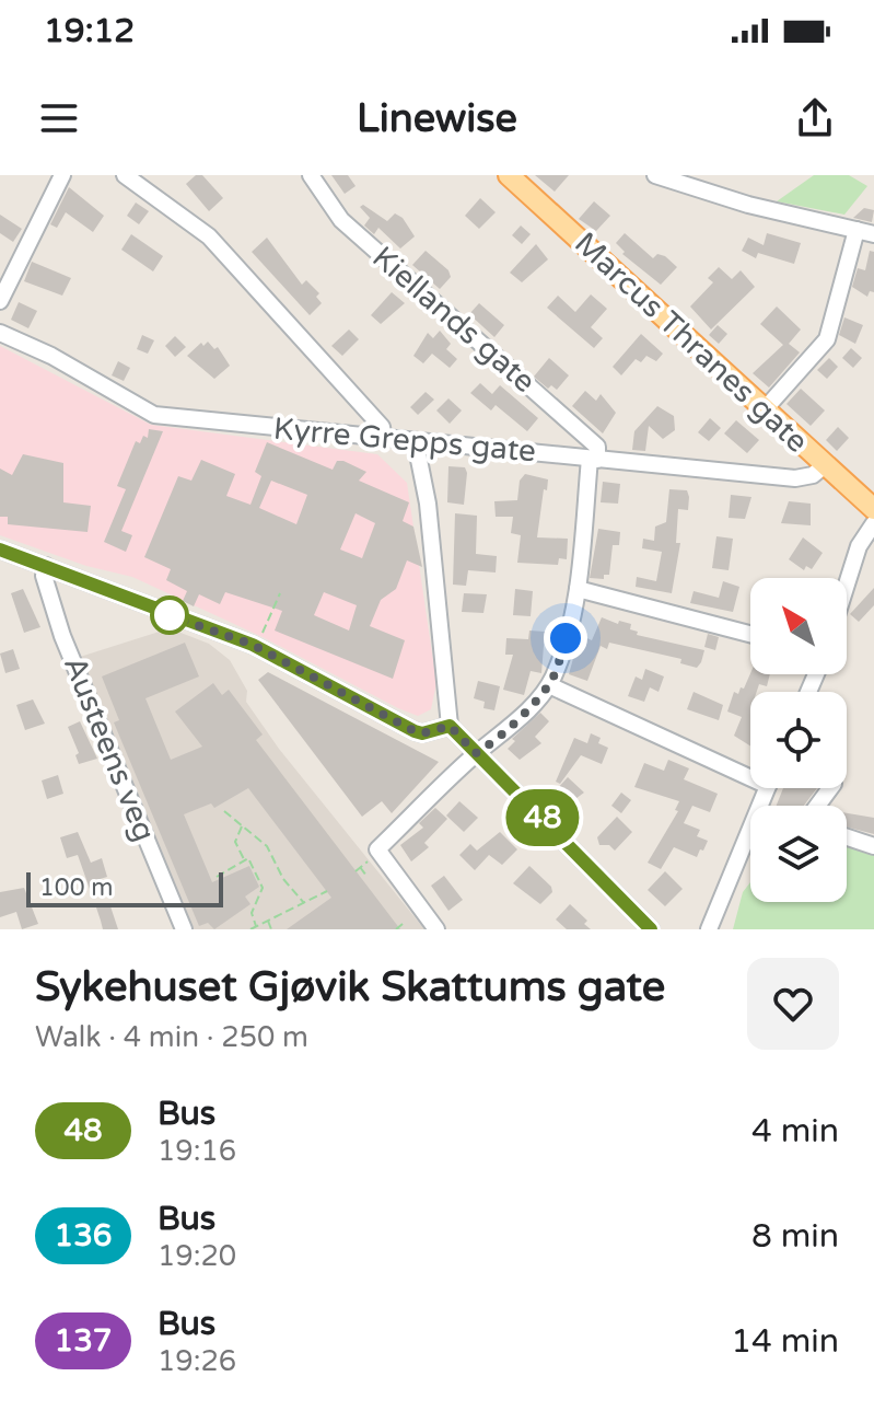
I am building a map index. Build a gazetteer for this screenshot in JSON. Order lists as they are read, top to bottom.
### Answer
{
  "streets": {
    "main road": ["Marcus Thranes gate"],
    "street": ["Kiellands gate", "Kyrre Grepps gate", "Austeens veg"]
  },
  "crossings": [
    ["Kiellands gate", "Kyrre Grepps gate"],
    ["Marcus Thranes gate", "Kyrre Grepps gate"]
  ],
  "lines": ["bus line 48"],
  "scale_bar": "100 m",
  "north": "top left",
  "page": {
    "status": "19:12",
    "header": "Linewise",
    "on_map": "48",
    "scale": "100 m",
    "heading": ["Sykehuset Gjøvik Skattums gate", "Walk · 4 min · 250 m"],
    "list": [
      {
        "mark": "48",
        "name": "Bus",
        "note": "19:16",
        "value": "4 min"
      },
      {
        "mark": "136",
        "name": "Bus",
        "note": "19:20",
        "value": "8 min"
      },
      {
        "mark": "137",
        "name": "Bus",
        "note": "19:26",
        "value": "14 min"
      }
    ]
  }
}
